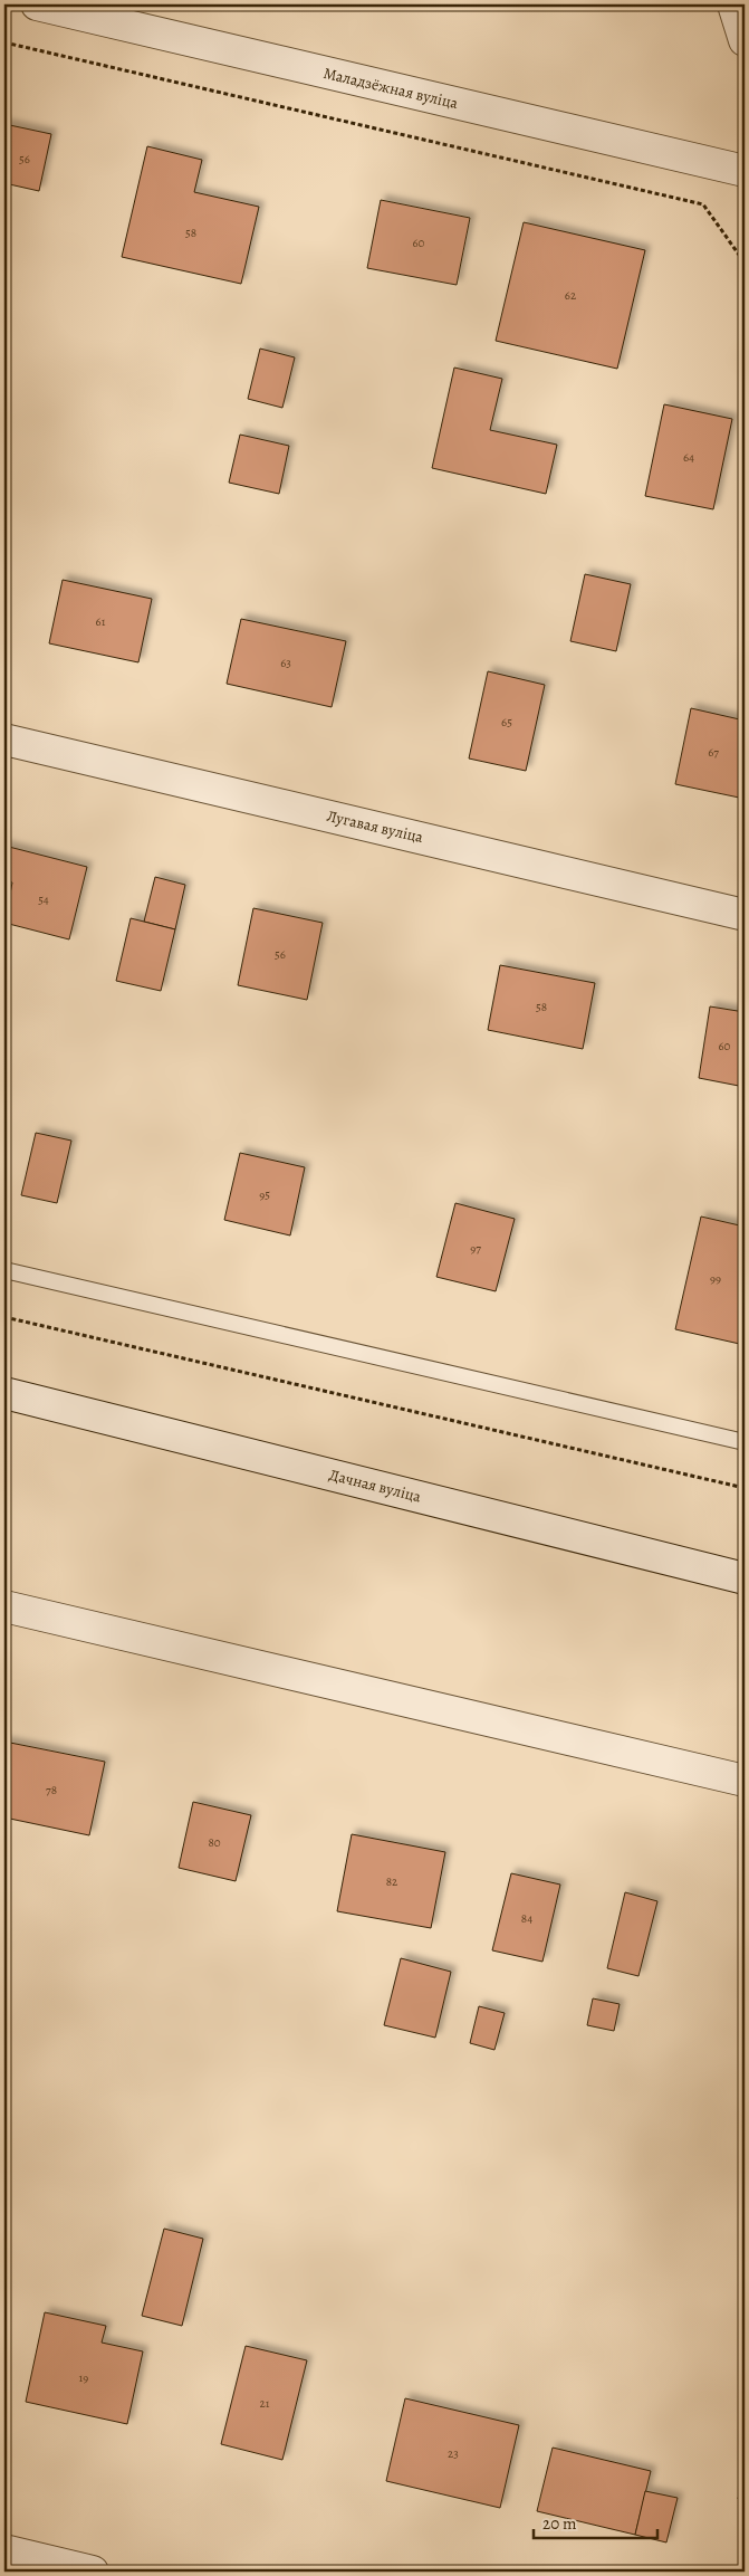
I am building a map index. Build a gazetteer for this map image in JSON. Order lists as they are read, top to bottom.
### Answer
{
  "streets": {
    "street": ["Маладзёжная вуліца", "Лугавая вуліца", "Дачная вуліца"]
  },
  "house_numbers": [
    "56",
    "58",
    "60",
    "62",
    "64",
    "61",
    "63",
    "65",
    "67",
    "54",
    "56",
    "58",
    "60",
    "95",
    "97",
    "99",
    "78",
    "80",
    "82",
    "84",
    "19",
    "21",
    "23"
  ],
  "scale_bar": "20 m"
}
